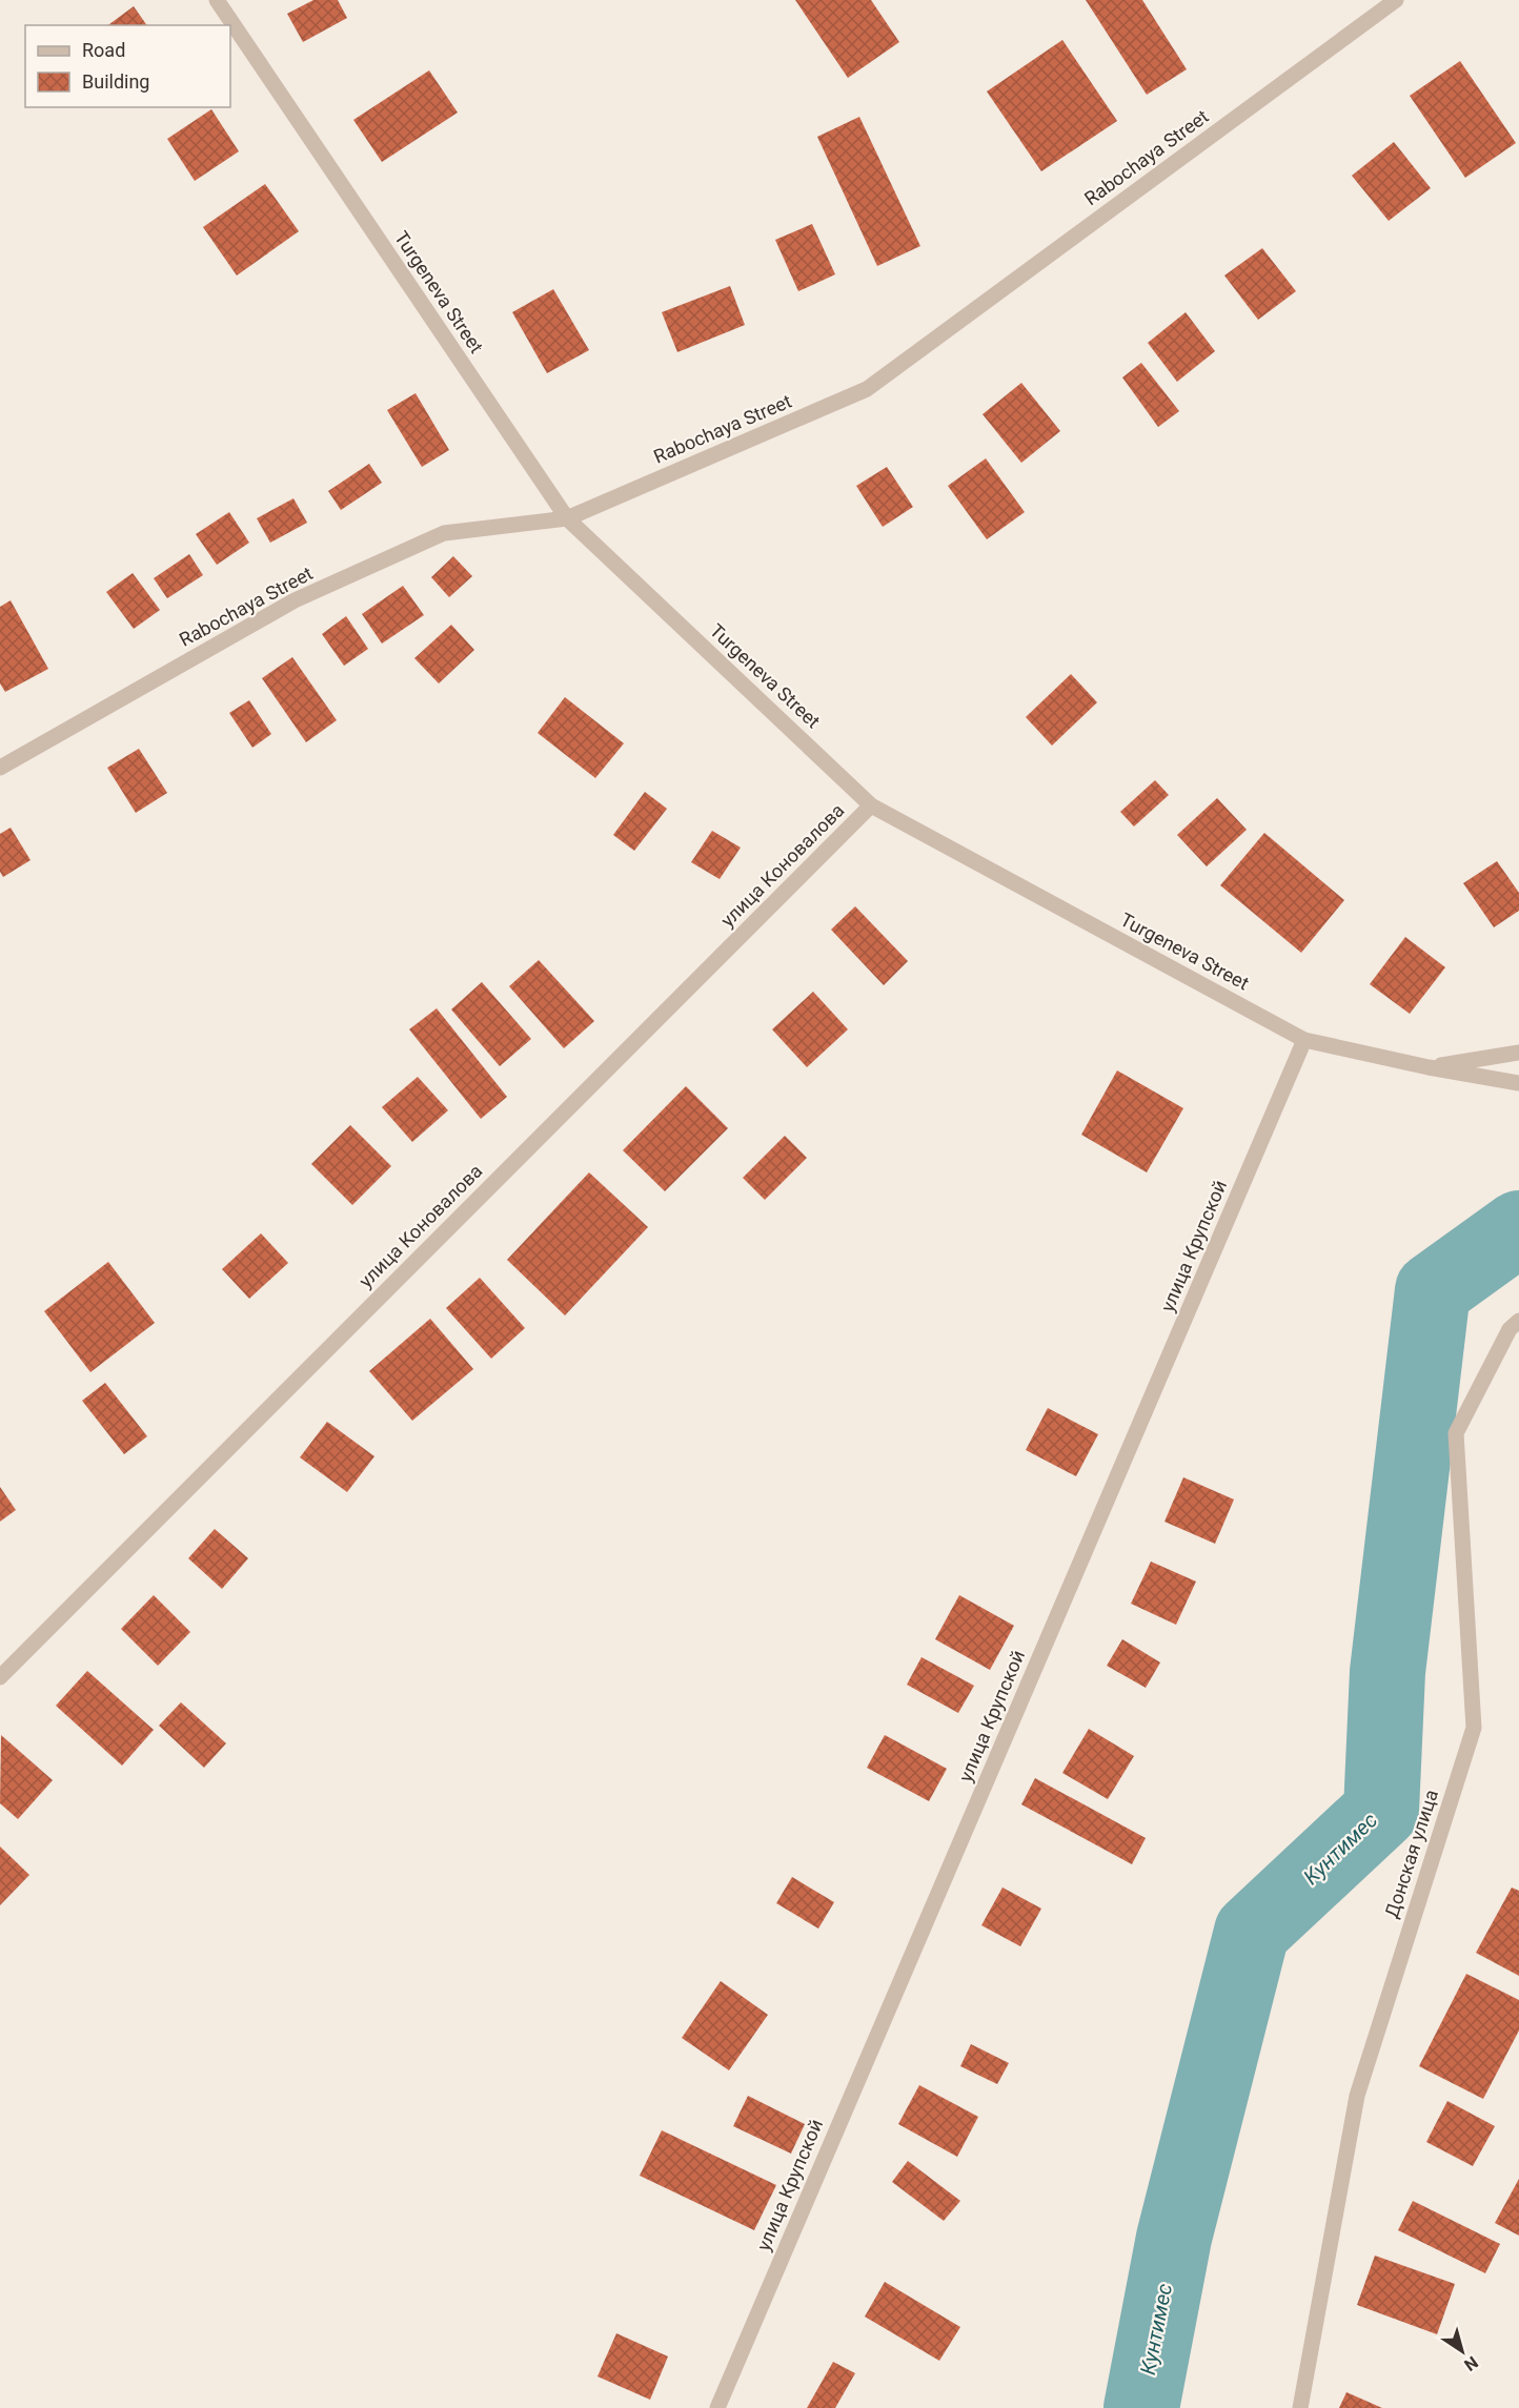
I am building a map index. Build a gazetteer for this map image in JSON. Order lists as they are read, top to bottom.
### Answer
{
  "streets": {
    "street": [
      "Rabochaya Street",
      "Turgeneva Street",
      "улица Коновалова",
      "улица Крупской",
      "Донская улица"
    ]
  },
  "crossings": [
    ["Rabochaya Street", "Turgeneva Street"],
    ["Turgeneva Street", "улица Коновалова"],
    ["Turgeneva Street", "улица Крупской"]
  ],
  "water": ["Кунтимес"],
  "legend": ["Road", "Building"],
  "north": "bottom right"
}
